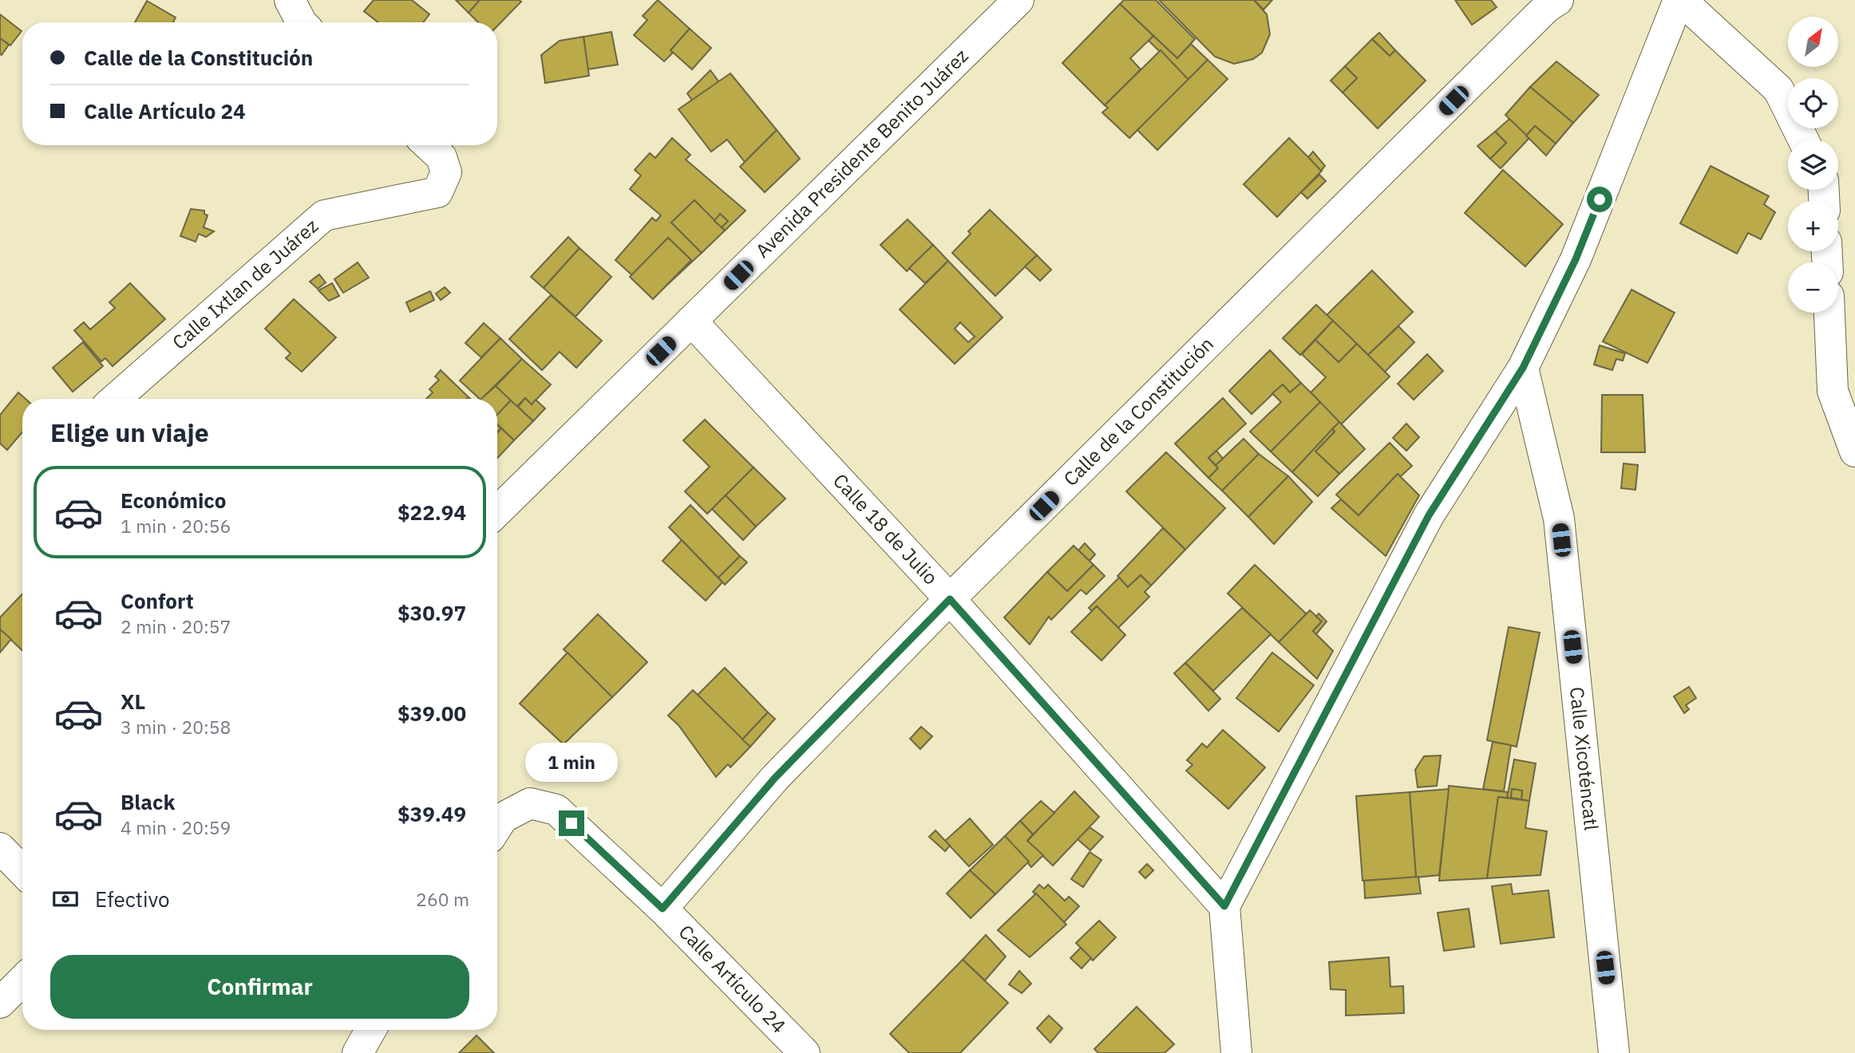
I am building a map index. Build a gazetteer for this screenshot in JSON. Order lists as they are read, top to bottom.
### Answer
{
  "streets": {
    "street": [
      "Avenida Presidente Benito Juárez",
      "Calle Ixtlan de Juárez",
      "Calle de la Constitución",
      "Calle 18 de Julio",
      "Calle Xicoténcatl",
      "Calle Artículo 24"
    ]
  },
  "crossings": [
    ["Avenida Presidente Benito Juárez", "Calle 18 de Julio"],
    ["Calle de la Constitución", "Calle 18 de Julio"],
    ["Calle de la Constitución", "Calle Artículo 24"]
  ],
  "north": "top right",
  "page": {
    "map_buttons": ["+", "−"],
    "banner": ["Calle de la Constitución", "Calle Artículo 24"],
    "heading": "Elige un viaje",
    "list": [
      {
        "name": "Económico",
        "note": "1 min · 20:56",
        "value": "$22.94"
      },
      {
        "name": "Confort",
        "note": "2 min · 20:57",
        "value": "$30.97"
      },
      {
        "name": "XL",
        "note": "3 min · 20:58",
        "value": "$39.00"
      },
      {
        "name": "Black",
        "note": "4 min · 20:59",
        "value": "$39.49"
      }
    ],
    "bubble": "1 min",
    "pay": ["Efectivo", "260 m"],
    "buttons": "Confirmar"
  }
}
